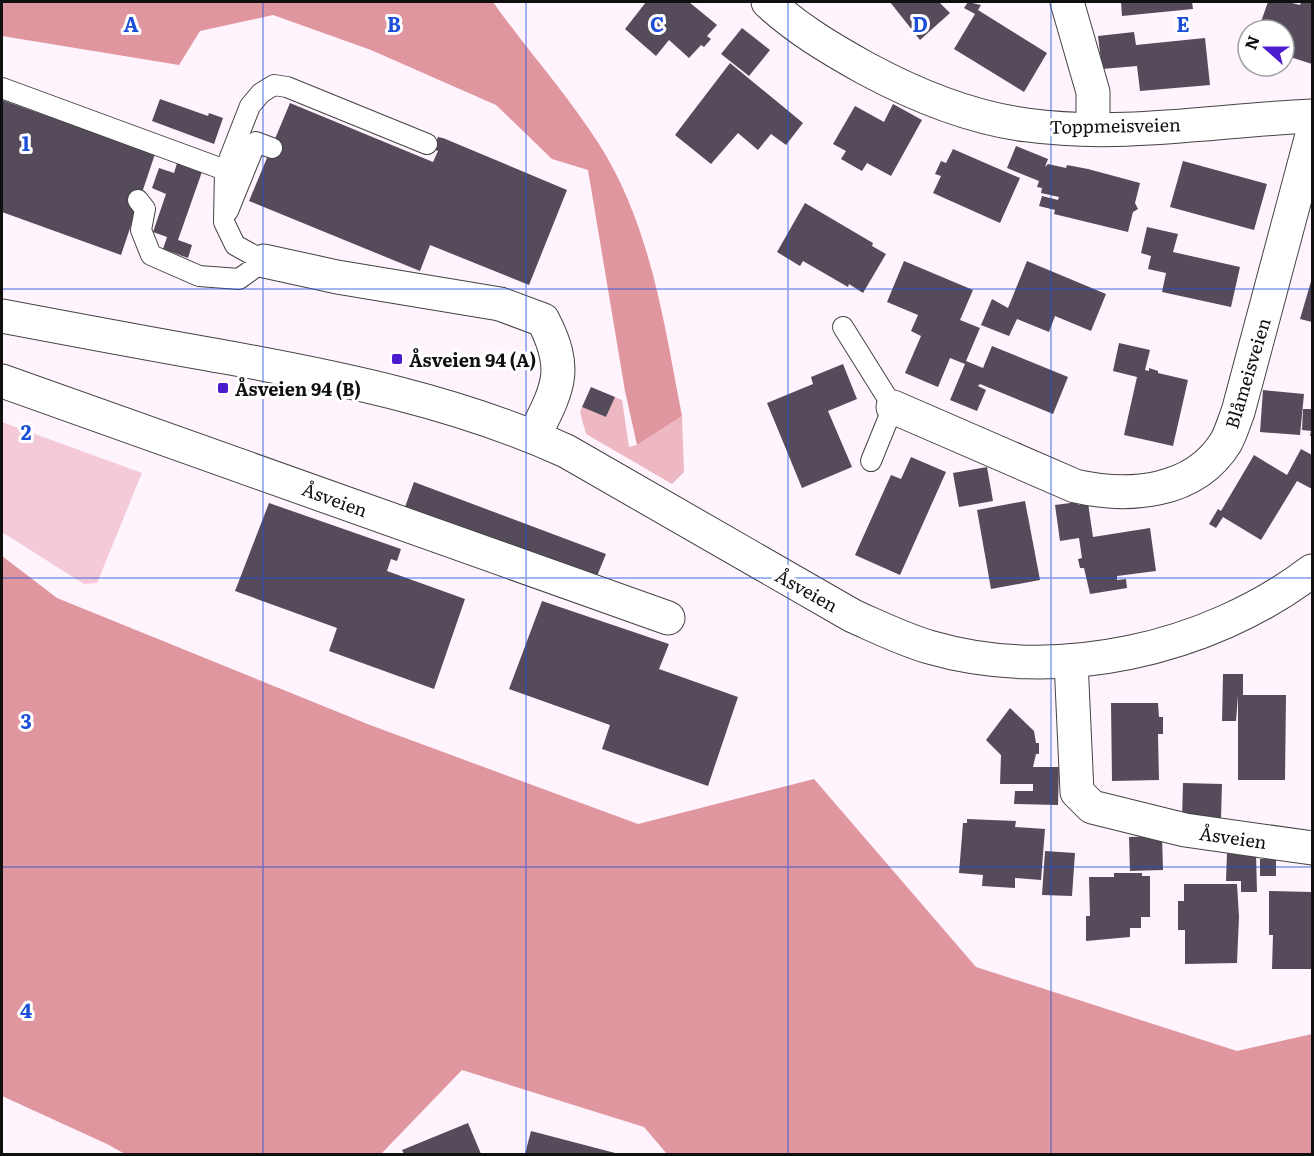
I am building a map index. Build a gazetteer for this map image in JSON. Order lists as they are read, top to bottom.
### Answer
{
  "streets": {
    "street": ["Toppmeisveien", "Blåmeisveien", "Åsveien"]
  },
  "places": {
    "transit": ["Åsveien 94 (A)", "Åsveien 94 (B)"]
  },
  "north": "left",
  "grid": {
    "columns": [
      "A",
      "B",
      "C",
      "D",
      "E"
    ],
    "rows": [
      "1",
      "2",
      "3",
      "4"
    ]
  }
}
